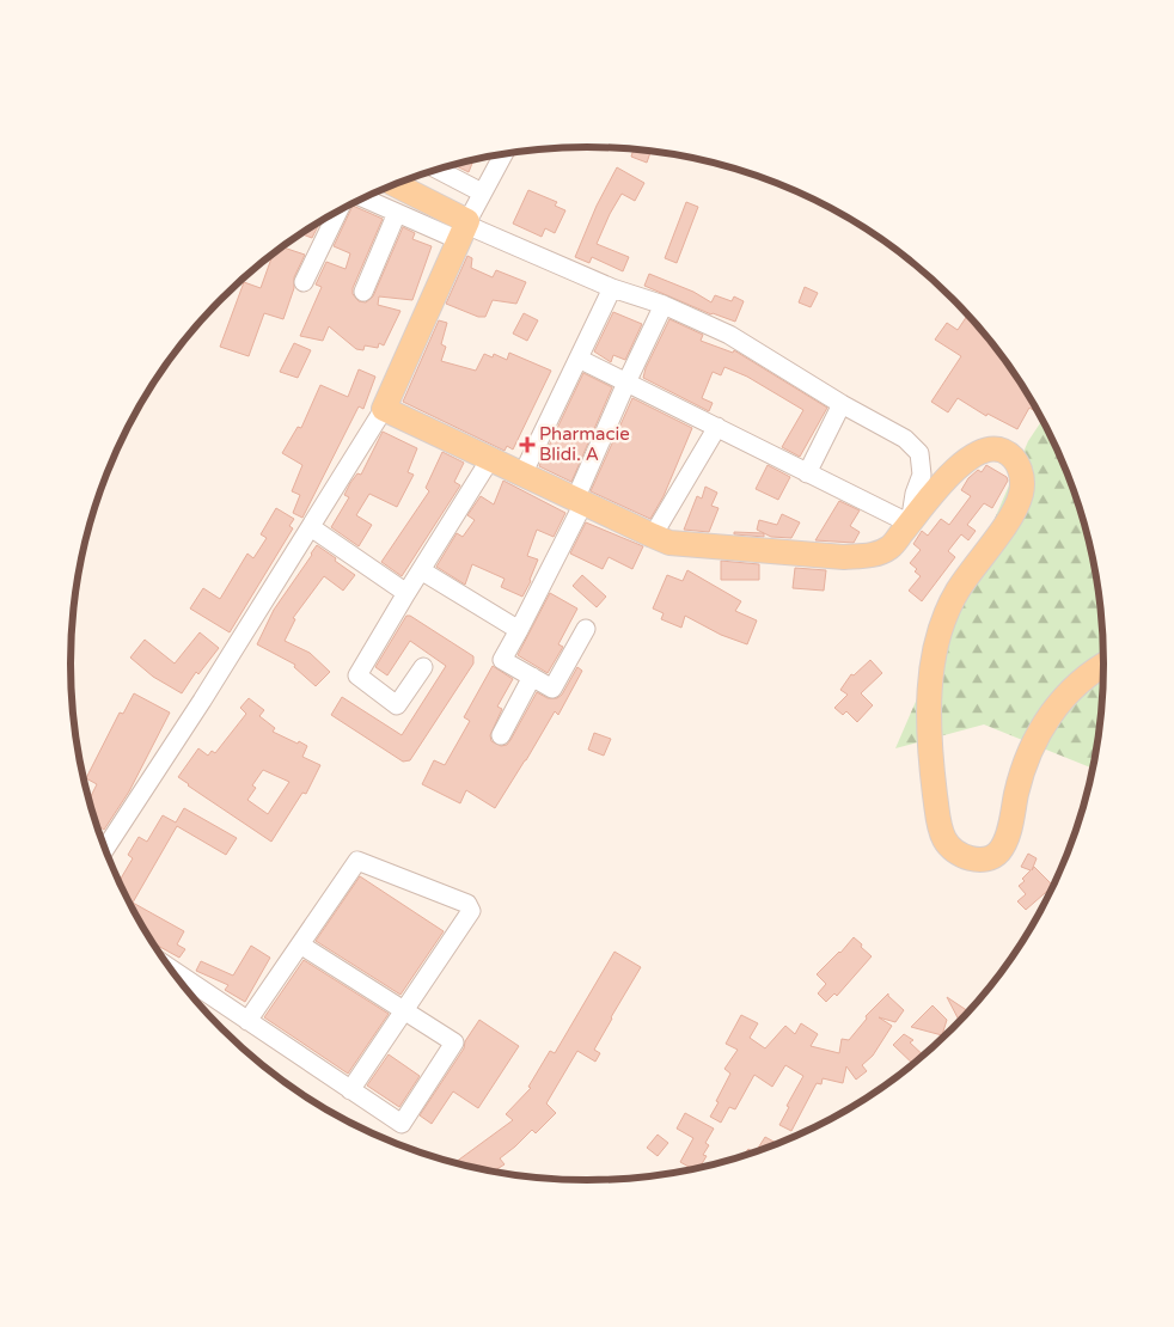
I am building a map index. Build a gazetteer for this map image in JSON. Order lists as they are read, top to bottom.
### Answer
{
  "places": {
    "health": ["Pharmacie Blidi. A"]
  }
}
